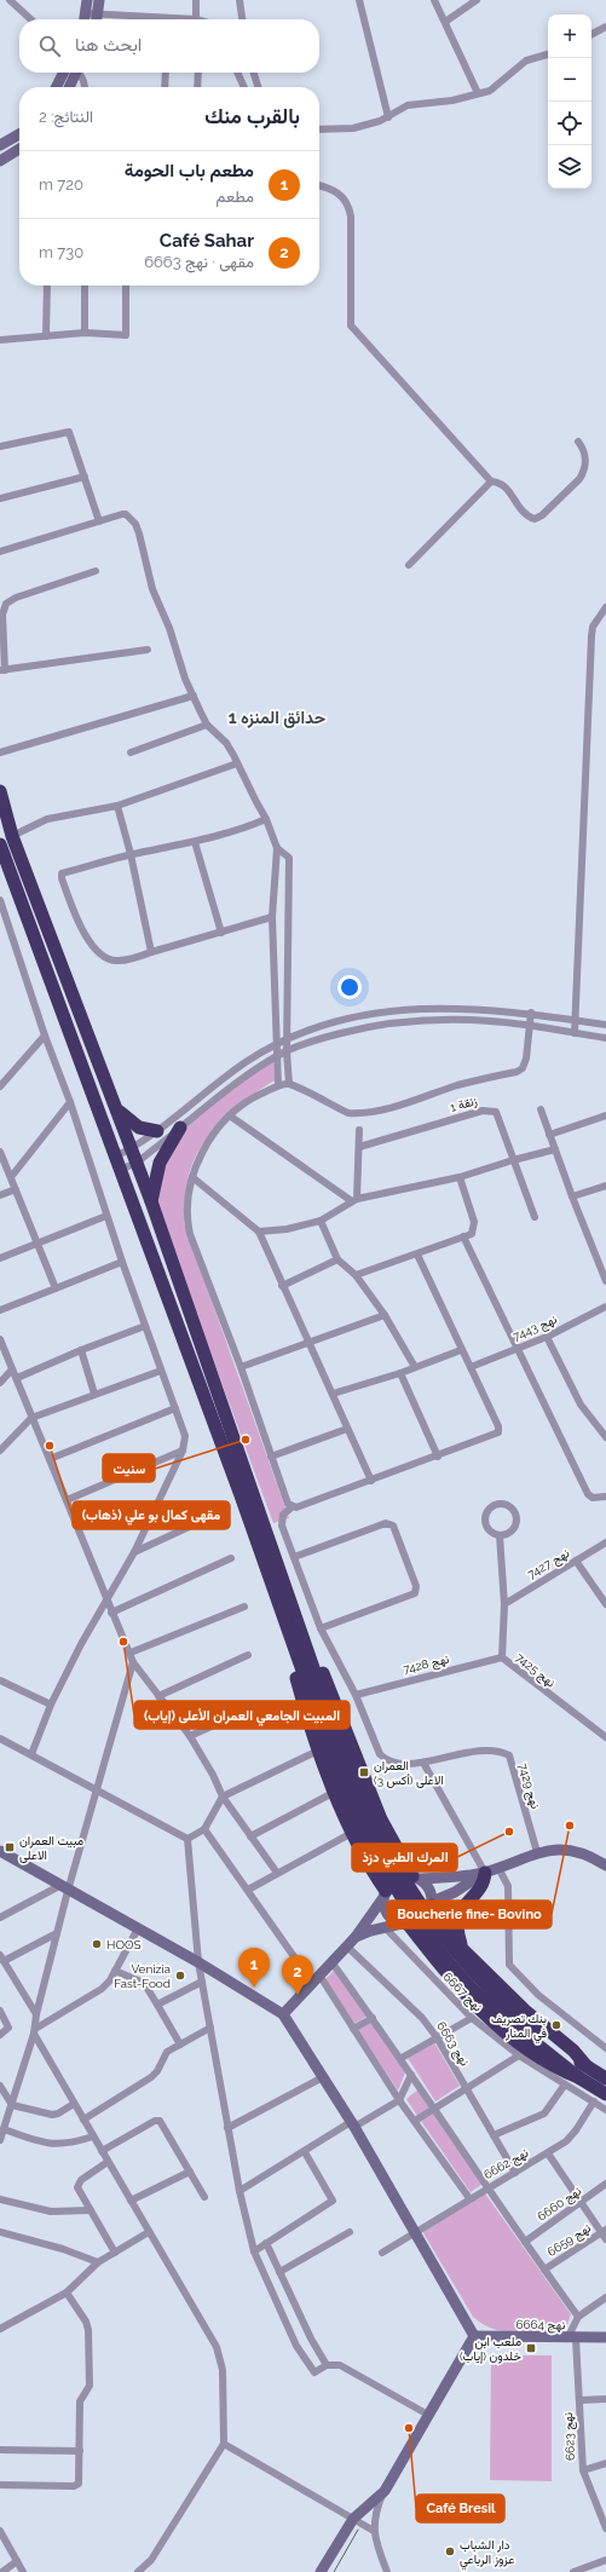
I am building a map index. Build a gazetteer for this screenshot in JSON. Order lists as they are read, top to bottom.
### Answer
{
  "streets": {
    "street": [
      "زنقة 1",
      "نهج 7443",
      "نهج 7427",
      "نهج 7428",
      "نهج 7425",
      "نهج 7429",
      "نهج 6667",
      "نهج 6663",
      "نهج 6662",
      "نهج 6660",
      "نهج 6659",
      "نهج 6664",
      "نهج 6623"
    ]
  },
  "crossings": [
    ["نهج 7427", "نهج 7425"],
    ["نهج 7428", "نهج 7425"],
    ["نهج 6667", "نهج 6662"],
    ["نهج 6663", "نهج 6662"],
    ["نهج 6664", "نهج 6623"]
  ],
  "districts": ["حدائق المنزه 1"],
  "places": {
    "other": [
      "سنيت",
      "مقهى كمال بو علي (ذهاب)",
      "المبيت الجامعي العمران الأعلى (إياب)",
      "Boucherie fine- Bovino",
      "المرك الطبي دزذ",
      "HOOS",
      "Venizia Fast-Food",
      "بنك تصريف في المنار",
      "Café Bresil",
      "دار الشباب عزوز الرباعي"
    ],
    "transit": ["العمران الاعلى (أكس 3)", "مبيت العمران الاعلى", "ملعب ابن خلدون (إياب)"]
  },
  "page": {
    "map_buttons": ["+", "−"],
    "search": "ابحث هنا",
    "heading": ["بالقرب منك", "النتائج: 2"],
    "list": [
      {
        "mark": "1",
        "name": "مطعم باب الحومة",
        "note": "مطعم",
        "value": "720 m"
      },
      {
        "mark": "2",
        "name": "Café Sahar",
        "note": "مقهى · نهج 6663",
        "value": "730 m"
      }
    ],
    "pins": ["1", "2"]
  }
}
